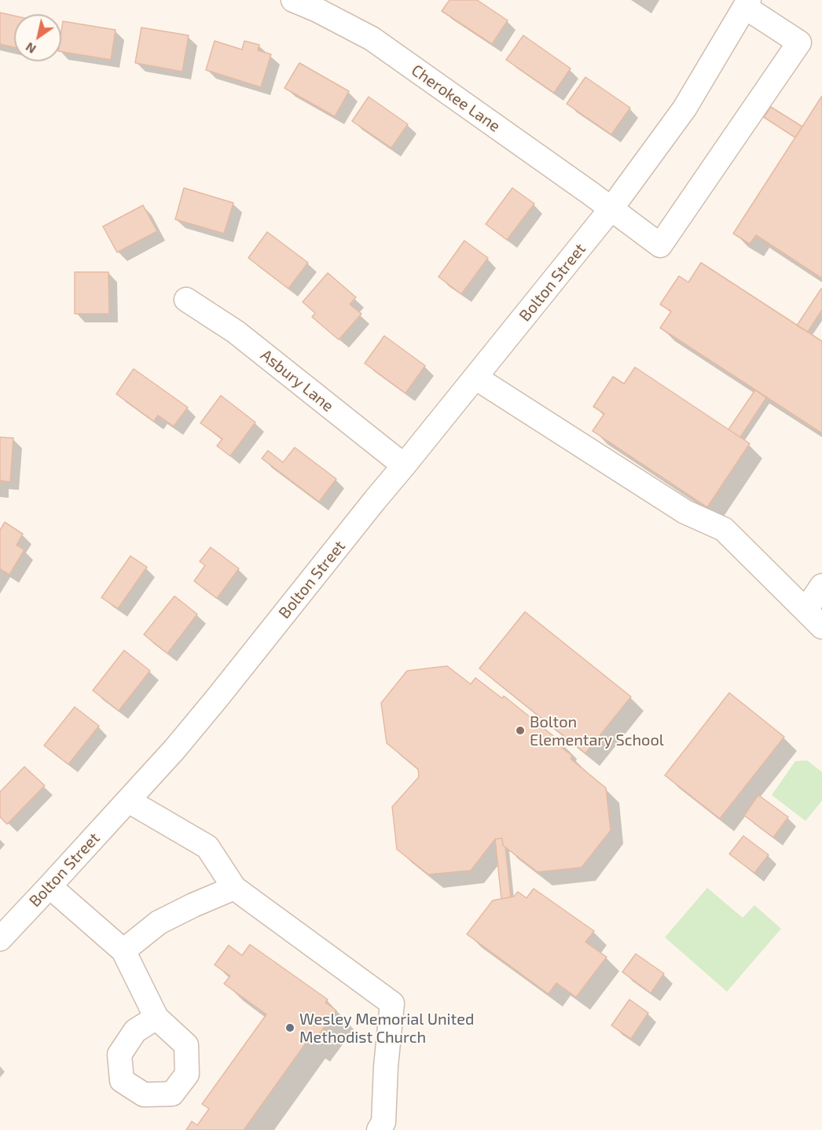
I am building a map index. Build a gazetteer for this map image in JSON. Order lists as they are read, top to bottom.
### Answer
{
  "streets": {
    "street": ["Cherokee Lane", "Bolton Street", "Asbury Lane"]
  },
  "crossings": [
    ["Cherokee Lane", "Bolton Street"],
    ["Bolton Street", "Asbury Lane"]
  ],
  "places": ["Bolton Elementary School", "Wesley Memorial United Methodist Church"],
  "north": "bottom left"
}
